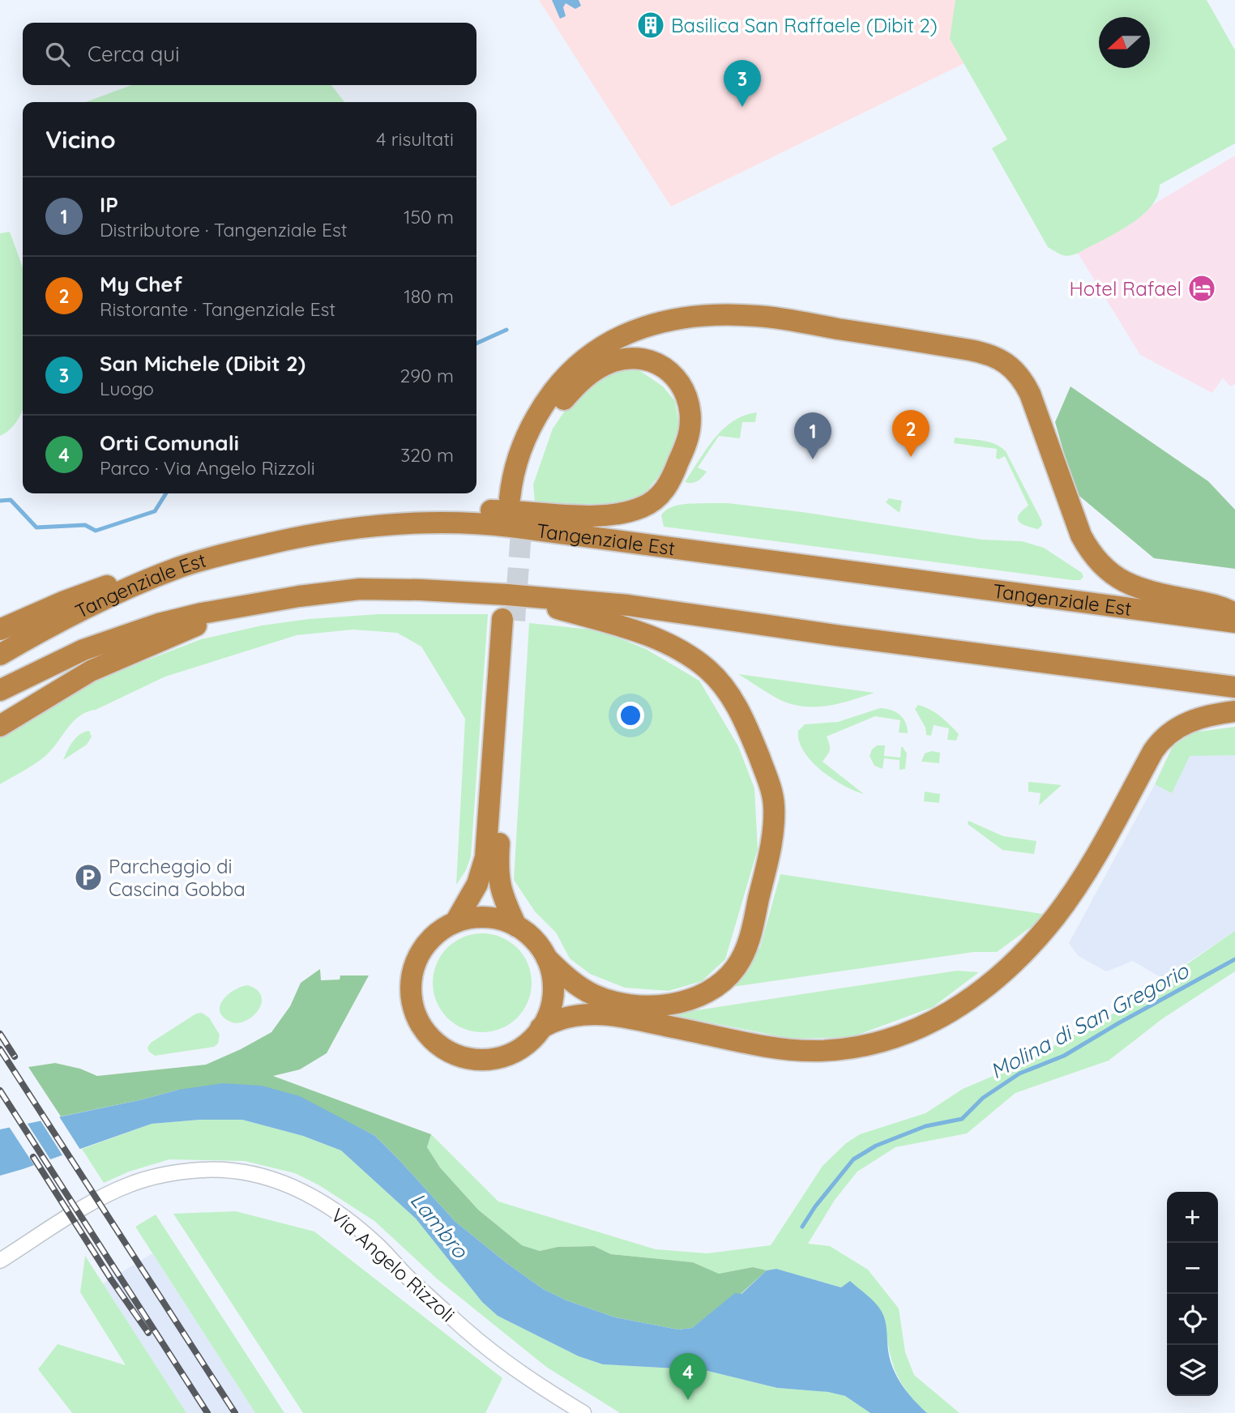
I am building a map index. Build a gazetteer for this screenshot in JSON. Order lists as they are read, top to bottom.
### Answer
{
  "streets": {
    "highway": ["Tangenziale Est"],
    "street": ["Via Angelo Rizzoli"]
  },
  "water": ["Molina di San Gregorio", "Lambro"],
  "places": {
    "building": ["Basilica San Raffaele (Dibit 2)"],
    "hotel": ["Hotel Rafael"],
    "parking": ["Parcheggio di Cascina Gobba"]
  },
  "north": "left",
  "page": {
    "search": "Cerca qui",
    "pins": [
      "3",
      "2",
      "1",
      "4"
    ],
    "heading": ["Vicino", "4 risultati"],
    "list": [
      {
        "mark": "1",
        "name": "IP",
        "note": "Distributore · Tangenziale Est",
        "value": "150 m"
      },
      {
        "mark": "2",
        "name": "My Chef",
        "note": "Ristorante · Tangenziale Est",
        "value": "180 m"
      },
      {
        "mark": "3",
        "name": "San Michele (Dibit 2)",
        "note": "Luogo",
        "value": "290 m"
      },
      {
        "mark": "4",
        "name": "Orti Comunali",
        "note": "Parco · Via Angelo Rizzoli",
        "value": "320 m"
      }
    ],
    "map_buttons": ["+", "−"]
  }
}
